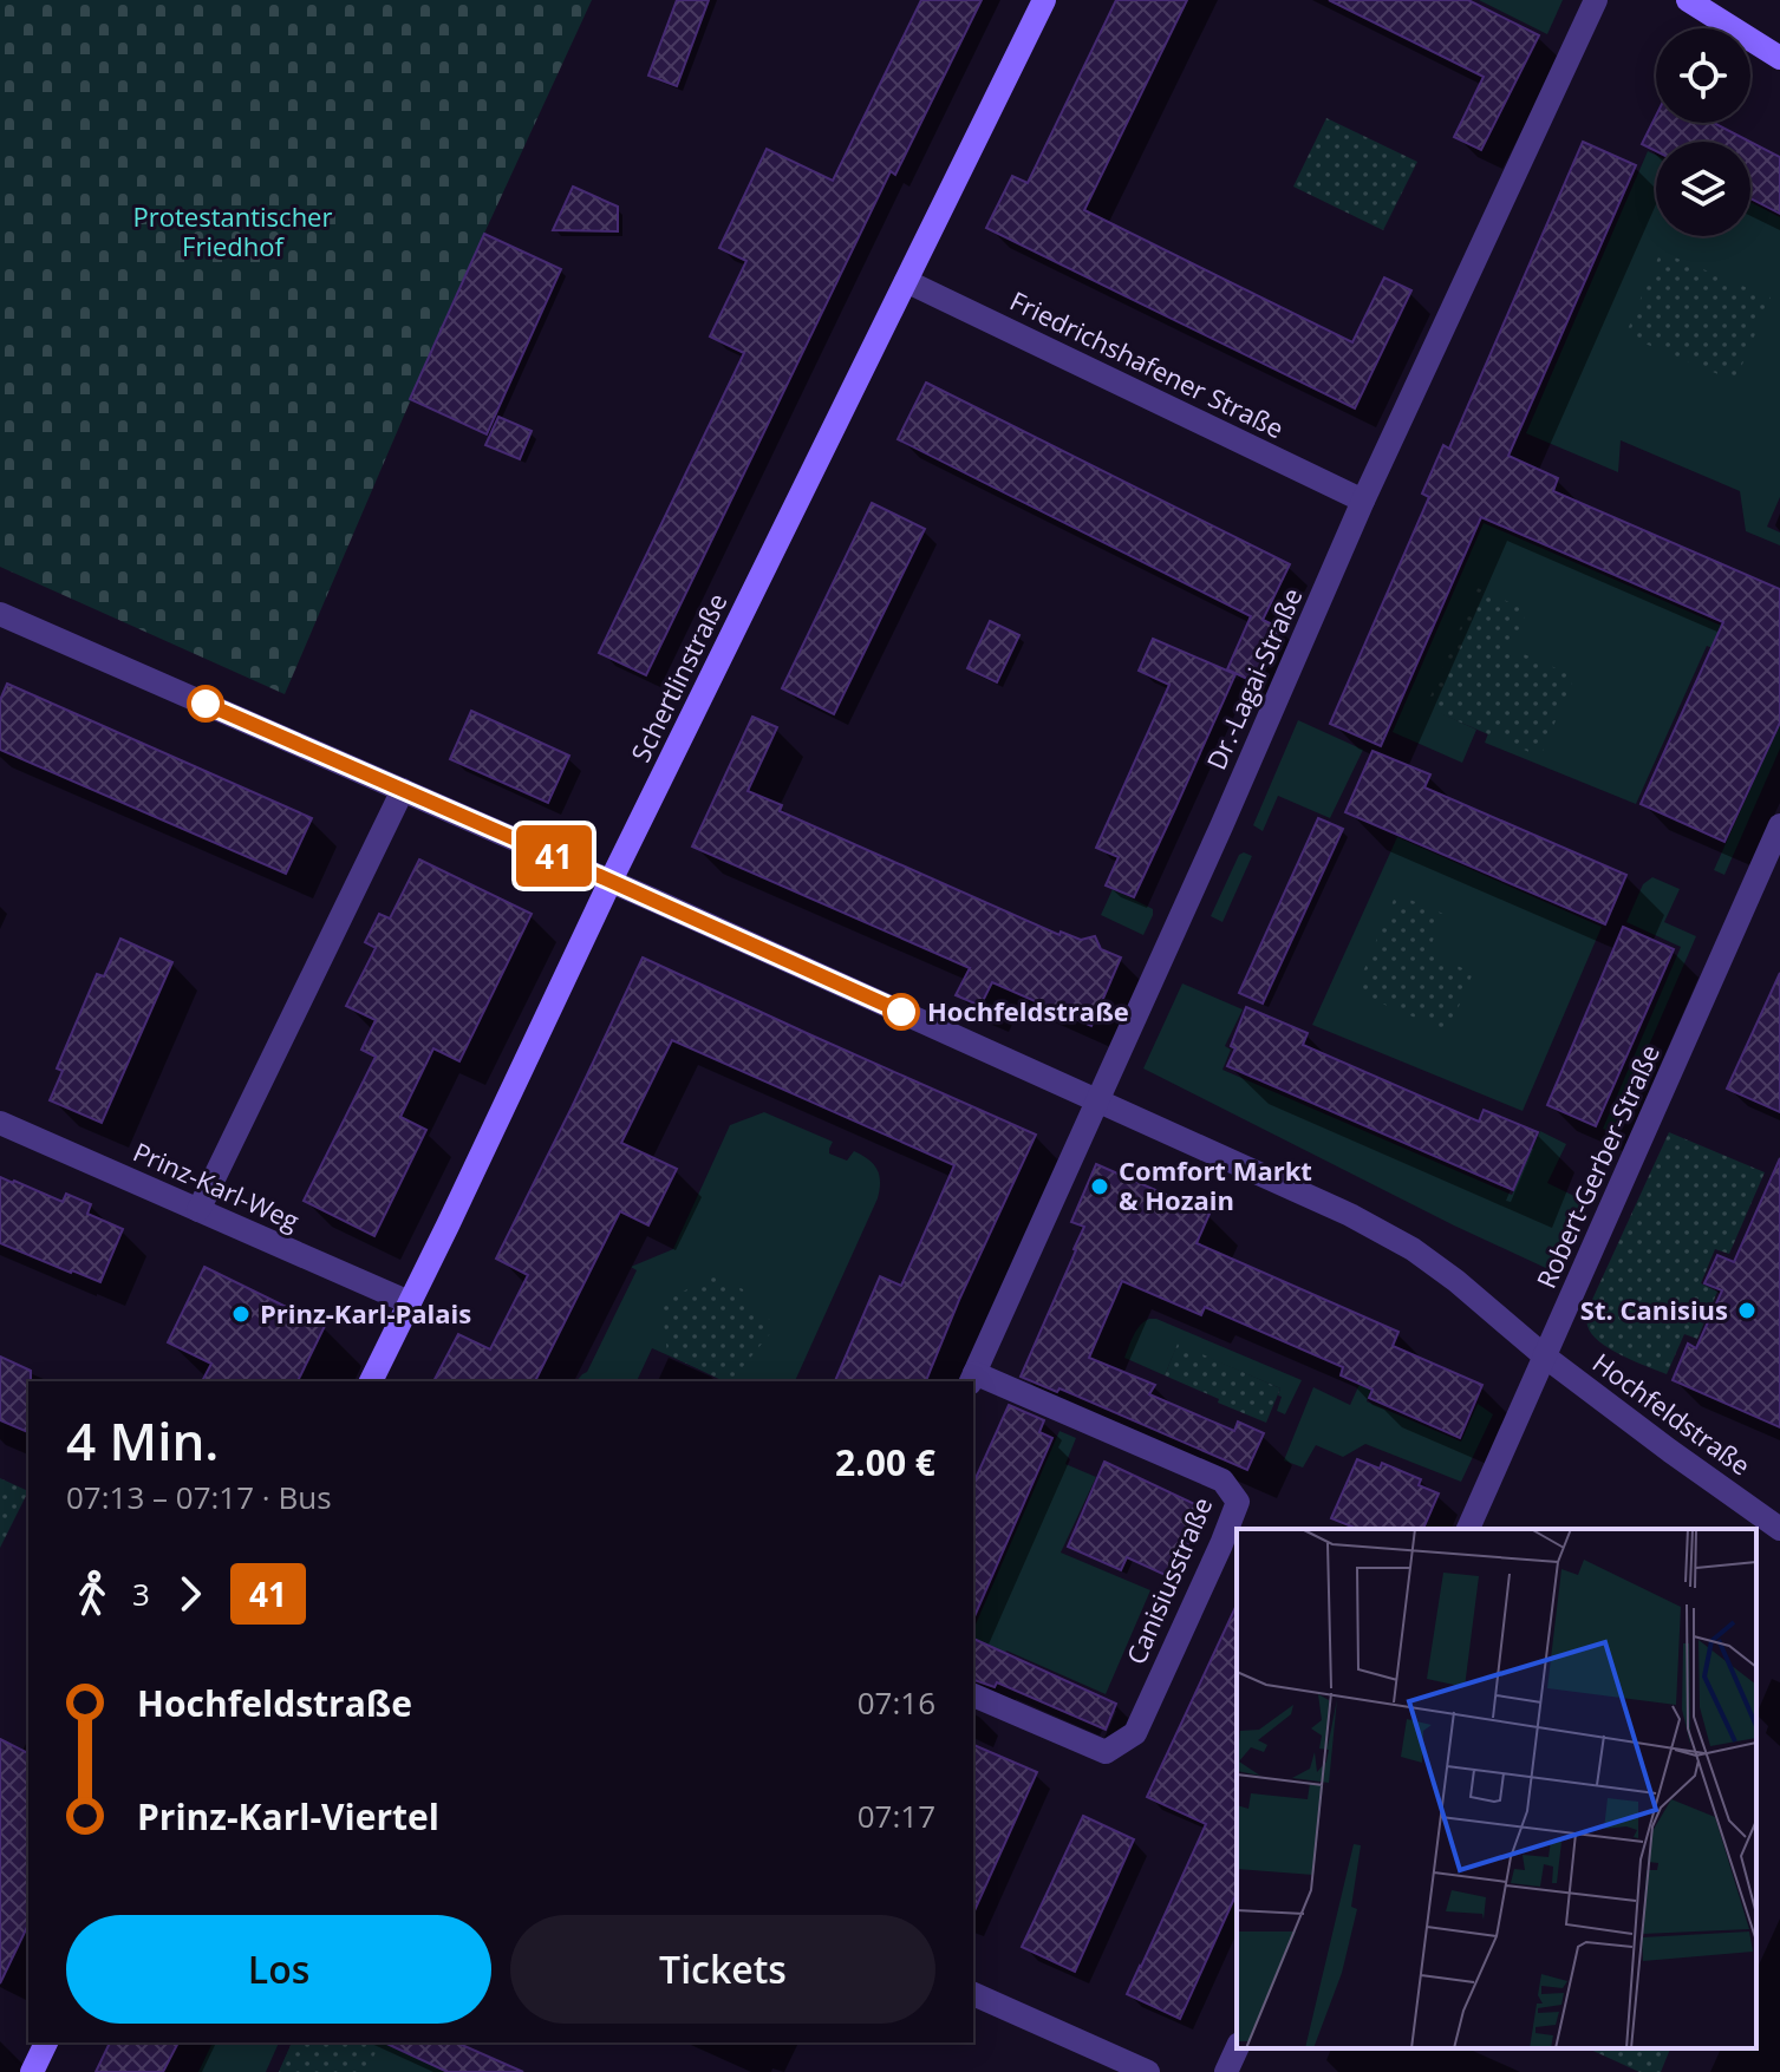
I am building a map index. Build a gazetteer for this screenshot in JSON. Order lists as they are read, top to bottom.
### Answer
{
  "streets": {
    "street": [
      "Friedrichshafener Straße",
      "Schertlinstraße",
      "Dr.-Lagai-Straße",
      "Robert-Gerber-Straße",
      "Prinz-Karl-Weg",
      "Hochfeldstraße",
      "Canisiusstraße"
    ]
  },
  "crossings": [
    ["Friedrichshafener Straße", "Schertlinstraße"],
    ["Friedrichshafener Straße", "Dr.-Lagai-Straße"],
    ["Schertlinstraße", "Prinz-Karl-Weg"],
    ["Schertlinstraße", "Hochfeldstraße"],
    ["Dr.-Lagai-Straße", "Hochfeldstraße"],
    ["Dr.-Lagai-Straße", "Canisiusstraße"],
    ["Robert-Gerber-Straße", "Hochfeldstraße"]
  ],
  "parks": ["Protestantischer Friedhof"],
  "places": [
    "Hochfeldstraße",
    "Comfort Markt & Hozain",
    "St. Canisius",
    "Prinz-Karl-Palais"
  ],
  "lines": ["bus line 41"],
  "page": {
    "on_map": "41",
    "heading": ["4 Min.", "07:13 – 07:17 · Bus", "2.00 €"],
    "legs": ["3", "41"],
    "list": [
      {
        "name": "Hochfeldstraße",
        "value": "07:16"
      },
      {
        "name": "Prinz-Karl-Viertel",
        "value": "07:17"
      }
    ],
    "buttons": ["Los", "Tickets"]
  }
}
